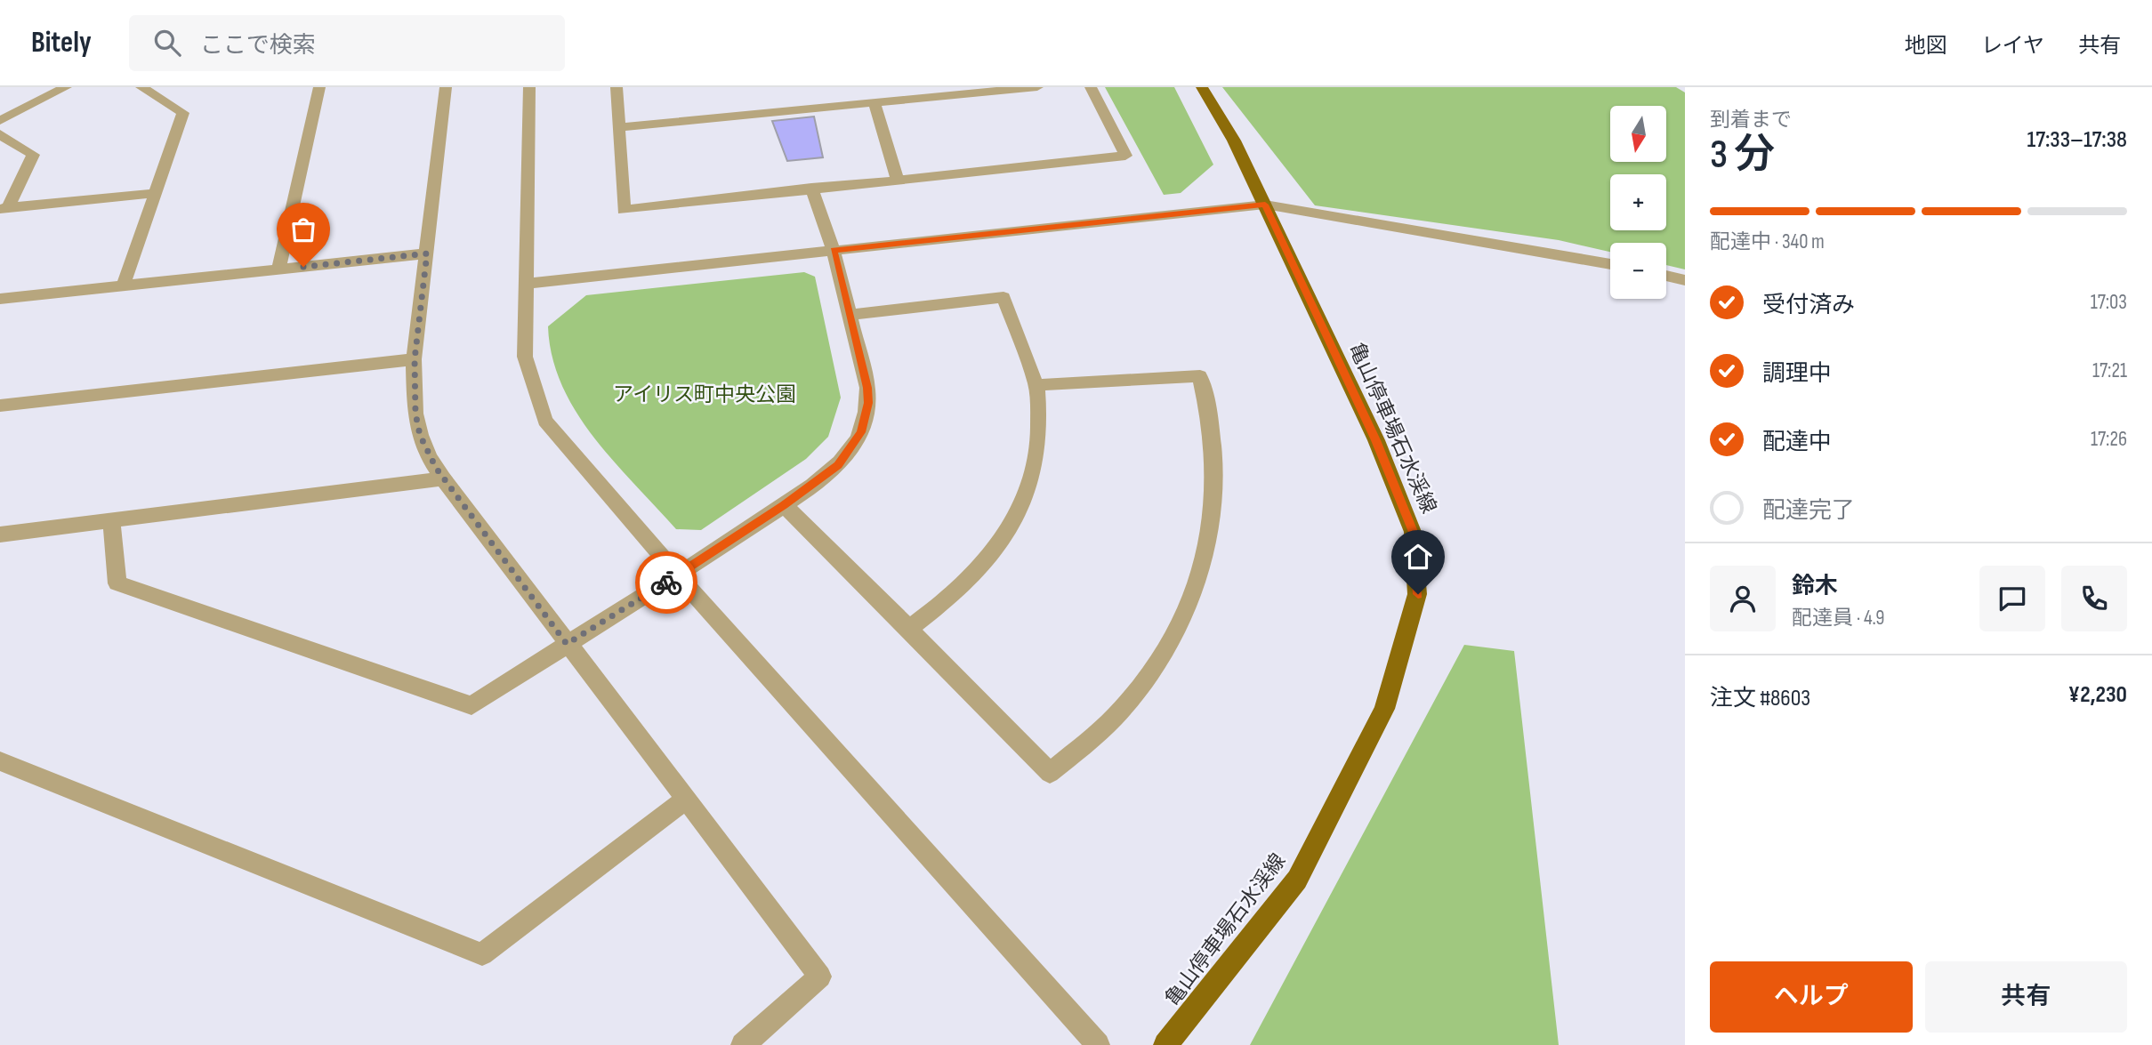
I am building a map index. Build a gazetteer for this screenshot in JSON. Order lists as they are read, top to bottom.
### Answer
{
  "streets": {
    "main road": ["亀山停車場石水渓線"]
  },
  "parks": ["アイリス町中央公園"],
  "north": "bottom",
  "page": {
    "header": "Bitely",
    "search": "ここで検索",
    "nav": ["地図", "レイヤ", "共有"],
    "heading": ["3 分", "到着まで", "17:33–17:38"],
    "panel": [
      "鈴木",
      "配達員 · 4.9",
      "注文 #8603",
      "¥2,230"
    ],
    "map_buttons": ["+", "−"],
    "bar": "配達中 · 340 m",
    "list": [
      ["受付済み", "17:03"],
      ["調理中", "17:21"],
      ["配達中", "17:26"],
      "配達完了"
    ],
    "buttons": ["ヘルプ", "共有"]
  }
}
